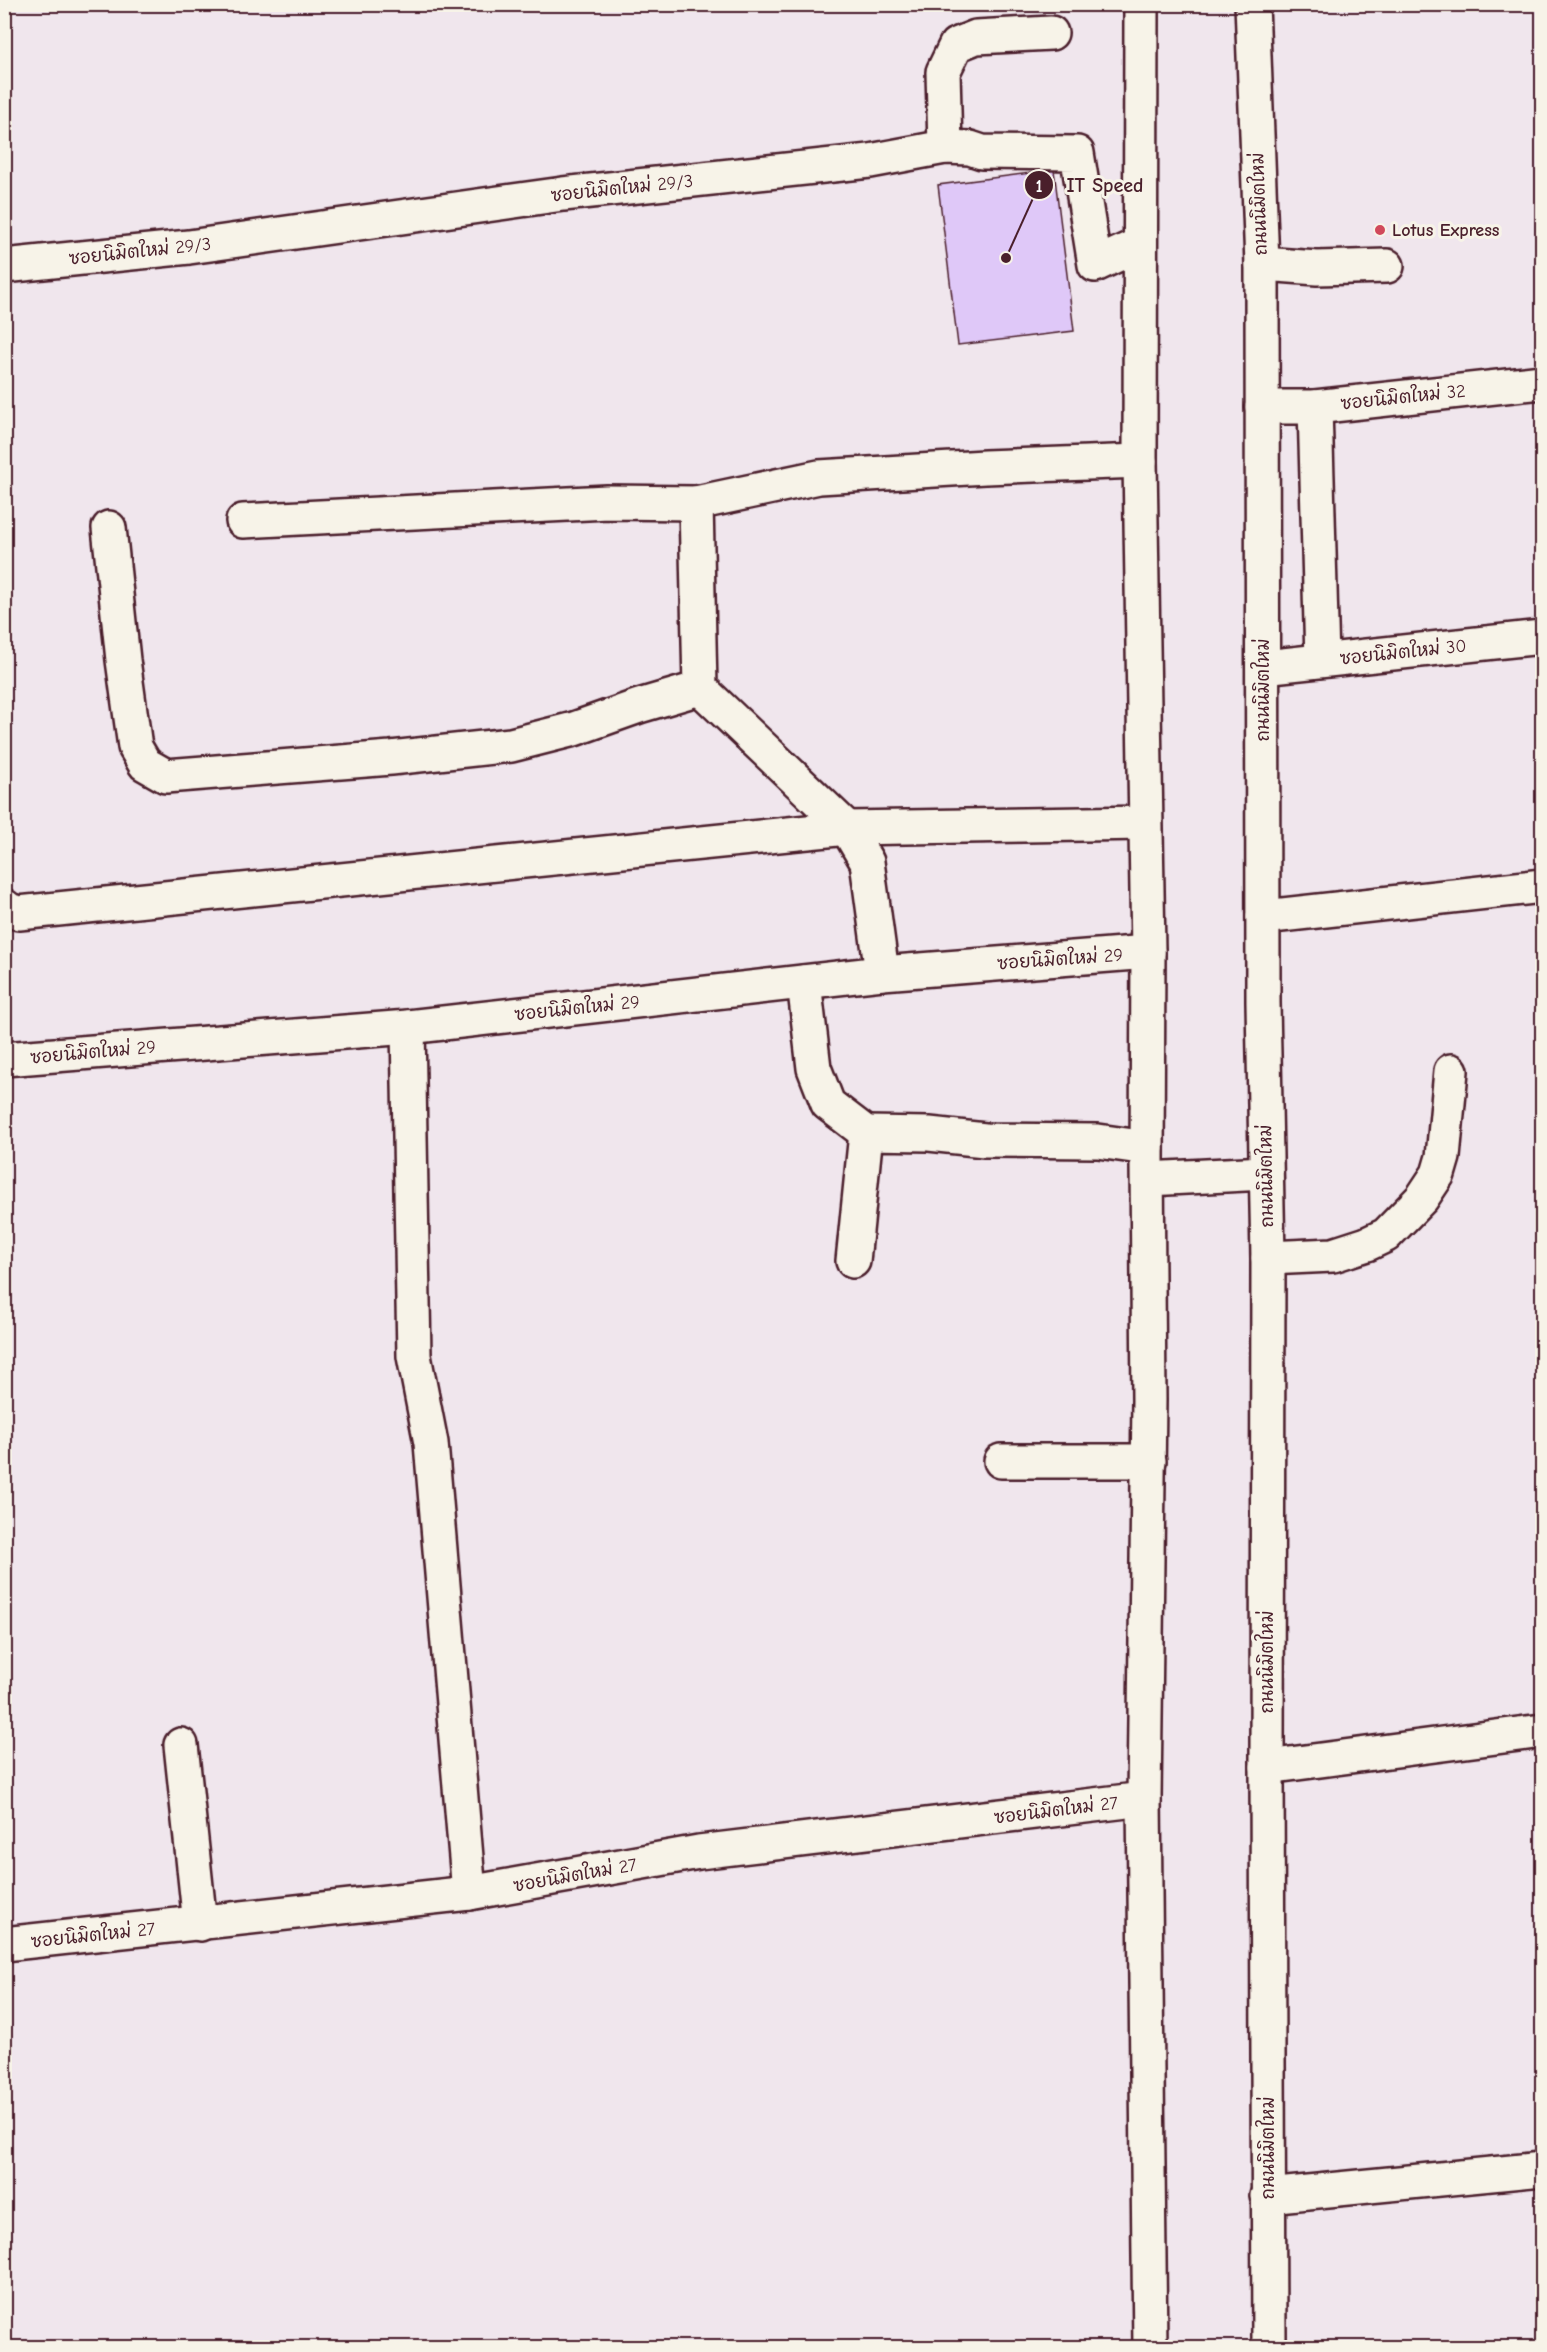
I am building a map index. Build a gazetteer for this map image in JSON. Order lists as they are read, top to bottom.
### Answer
{
  "streets": {
    "street": [
      "ซอยนิมิตใหม่ 29/3",
      "ถนนนิมิตใหม่",
      "ซอยนิมิตใหม่ 32",
      "ซอยนิมิตใหม่ 30",
      "ซอยนิมิตใหม่ 29",
      "ซอยนิมิตใหม่ 27"
    ]
  },
  "crossings": [
    ["ถนนนิมิตใหม่", "ซอยนิมิตใหม่ 32"],
    ["ถนนนิมิตใหม่", "ซอยนิมิตใหม่ 30"]
  ],
  "places": ["Lotus Express", "IT Speed"]
}
